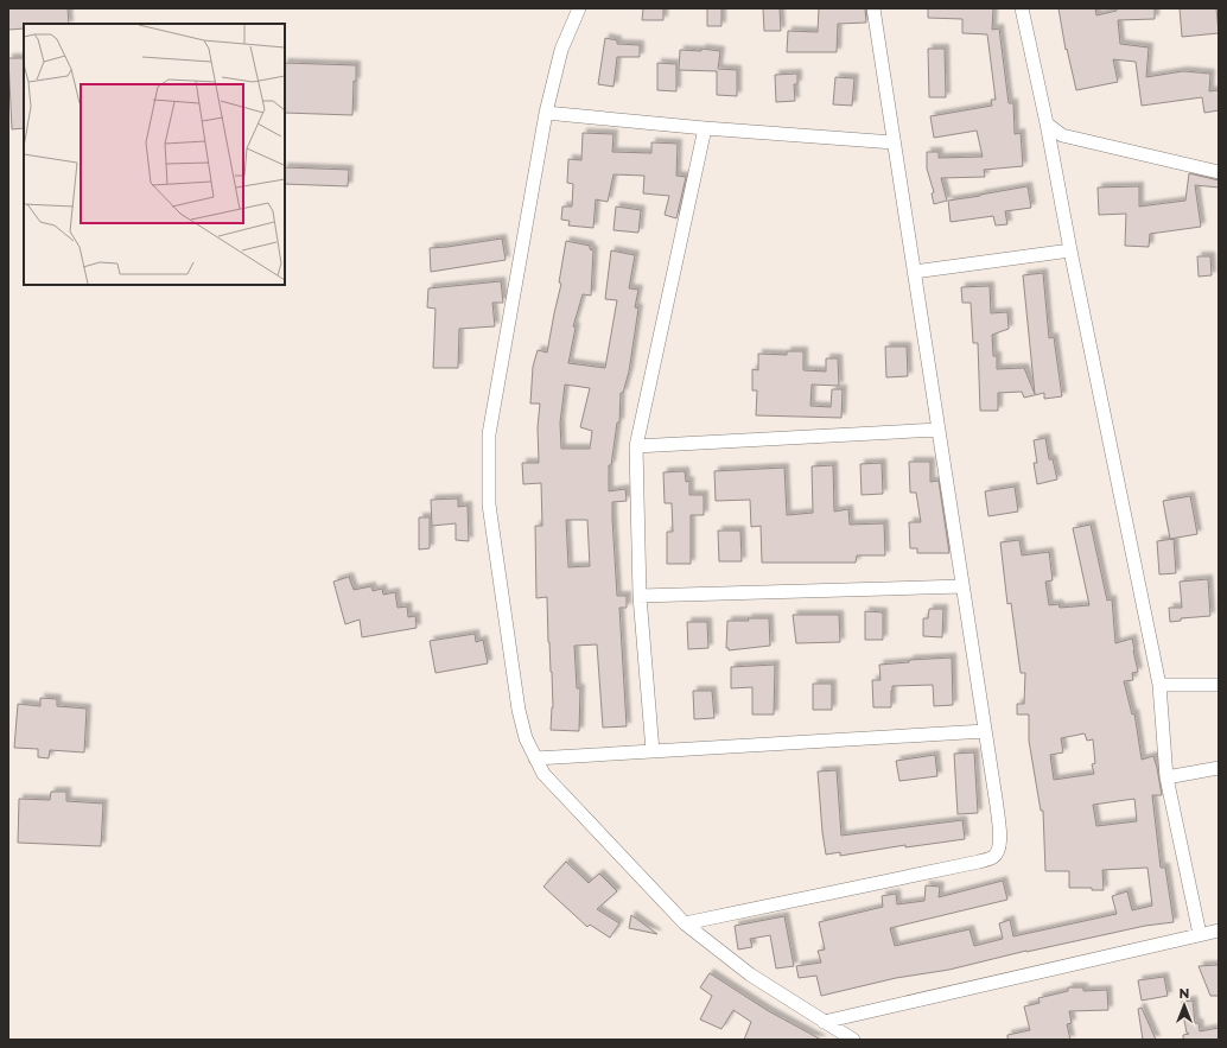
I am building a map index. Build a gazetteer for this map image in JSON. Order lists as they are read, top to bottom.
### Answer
{
  "north": "top"
}
